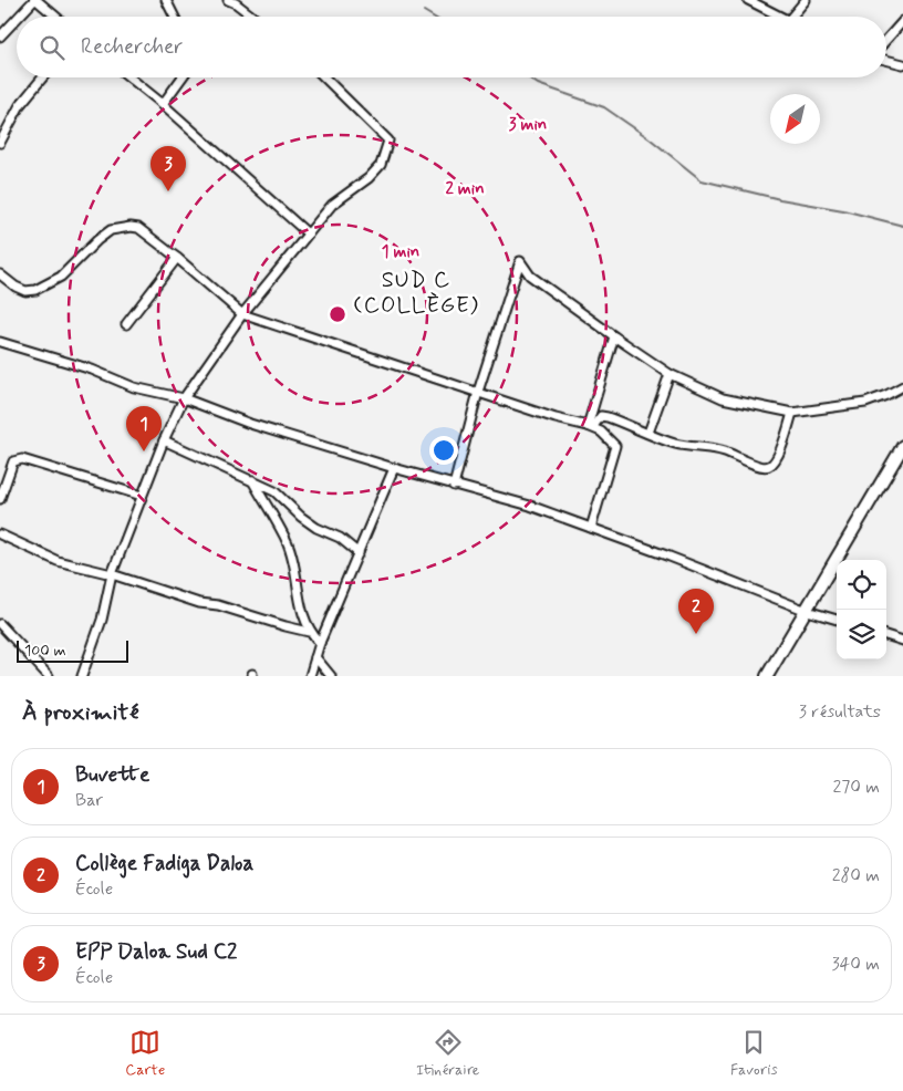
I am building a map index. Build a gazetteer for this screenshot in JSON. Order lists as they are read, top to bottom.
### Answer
{
  "districts": ["SUD C (COLLÈGE)"],
  "scale_bar": "100 m",
  "north": "bottom left",
  "page": {
    "search": "Rechercher",
    "pins": ["3", "1", "2"],
    "scale": "100 m",
    "heading": ["À proximité", "3 résultats"],
    "list": [
      {
        "mark": "1",
        "name": "Buvette",
        "note": "Bar",
        "value": "270 m"
      },
      {
        "mark": "2",
        "name": "Collège Fadiga Daloa",
        "note": "École",
        "value": "280 m"
      },
      {
        "mark": "3",
        "name": "EPP Daloa Sud C2",
        "note": "École",
        "value": "340 m"
      }
    ],
    "nav": ["Carte", "Itinéraire", "Favoris"]
  },
  "rings": ["3 min", "2 min", "1 min"]
}
